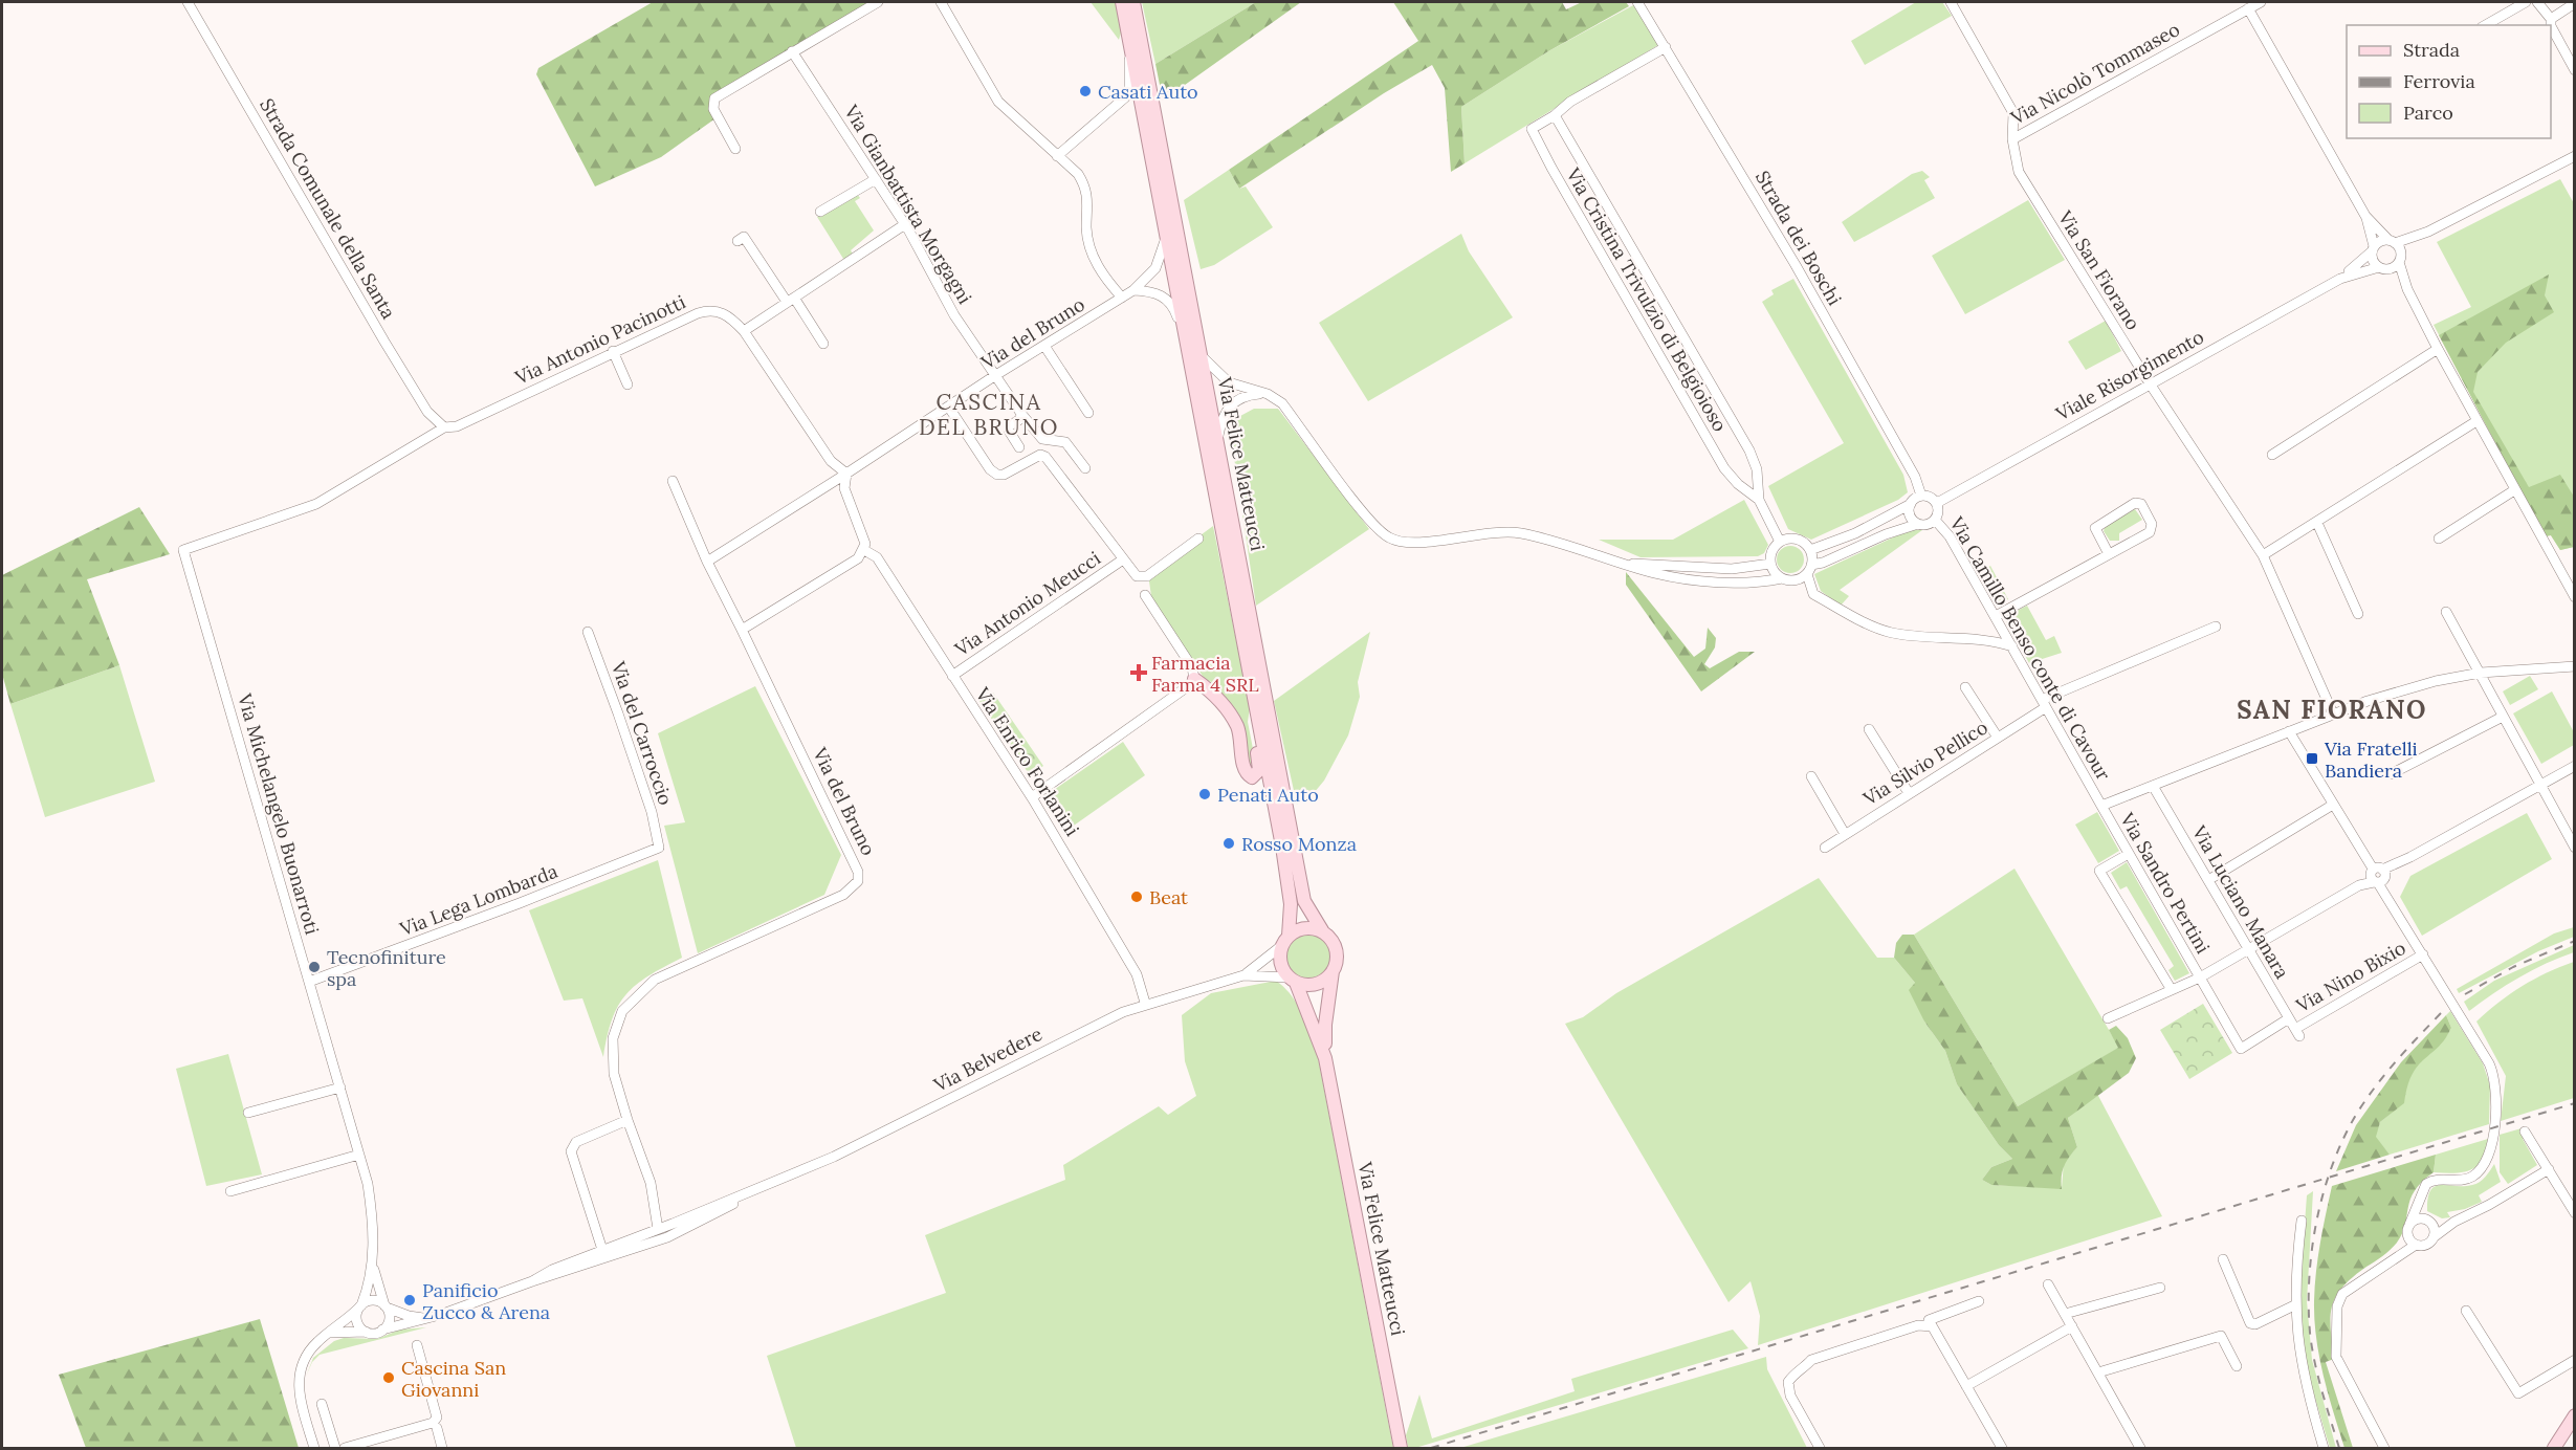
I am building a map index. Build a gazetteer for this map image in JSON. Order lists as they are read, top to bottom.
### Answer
{
  "streets": {
    "main road": ["Via Felice Matteucci"],
    "street": [
      "Via Nicolò Tommaseo",
      "Via Gianbattista Morgagni",
      "Strada Comunale della Santa",
      "Strada dei Boschi",
      "Via San Fiorano",
      "Via Cristina Trivulzio di Belgioioso",
      "Via del Bruno",
      "Via Antonio Pacinotti",
      "Viale Risorgimento",
      "Via Antonio Meucci",
      "Via Camillo Benso conte di Cavour",
      "Via del Carroccio",
      "Via Enrico Forlanini",
      "Via Silvio Pellico",
      "Via Michelangelo Buonarroti",
      "Via Sandro Pertini",
      "Via Lega Lombarda",
      "Via Luciano Manara",
      "Via Nino Bixio",
      "Via Belvedere"
    ]
  },
  "crossings": [
    ["Via Nicolò Tommaseo", "Via San Fiorano"],
    ["Via Gianbattista Morgagni", "Via del Bruno"],
    ["Strada Comunale della Santa", "Via Antonio Pacinotti"],
    ["Strada dei Boschi", "Via Cristina Trivulzio di Belgioioso"],
    ["Strada dei Boschi", "Viale Risorgimento"],
    ["Strada dei Boschi", "Via Camillo Benso conte di Cavour"],
    ["Via San Fiorano", "Viale Risorgimento"],
    ["Via San Fiorano", "Via Camillo Benso conte di Cavour"],
    ["Via del Bruno", "Via Antonio Pacinotti"],
    ["Via del Bruno", "Via Felice Matteucci"],
    ["Via del Bruno", "Via Belvedere"],
    ["Via Antonio Pacinotti", "Via Michelangelo Buonarroti"],
    ["Viale Risorgimento", "Via Camillo Benso conte di Cavour"],
    ["Via Felice Matteucci", "Via Belvedere"],
    ["Via Antonio Meucci", "Via Enrico Forlanini"],
    ["Via Camillo Benso conte di Cavour", "Via Silvio Pellico"],
    ["Via Camillo Benso conte di Cavour", "Via Sandro Pertini"],
    ["Via Camillo Benso conte di Cavour", "Via Luciano Manara"],
    ["Via del Carroccio", "Via Lega Lombarda"],
    ["Via Enrico Forlanini", "Via Belvedere"],
    ["Via Michelangelo Buonarroti", "Via Lega Lombarda"],
    ["Via Michelangelo Buonarroti", "Via Belvedere"],
    ["Via Sandro Pertini", "Via Luciano Manara"],
    ["Via Luciano Manara", "Via Nino Bixio"]
  ],
  "districts": ["CASCINA DEL BRUNO", "SAN FIORANO"],
  "places": {
    "other": [
      "Casati Auto",
      "Penati Auto",
      "Rosso Monza",
      "Beat",
      "Tecnofiniture spa",
      "Panificio Zucco & Arena",
      "Cascina San Giovanni"
    ],
    "health": ["Farmacia Farma 4 SRL"],
    "transit": ["Via Fratelli Bandiera"]
  },
  "legend": ["Strada", "Ferrovia", "Parco"]
}
